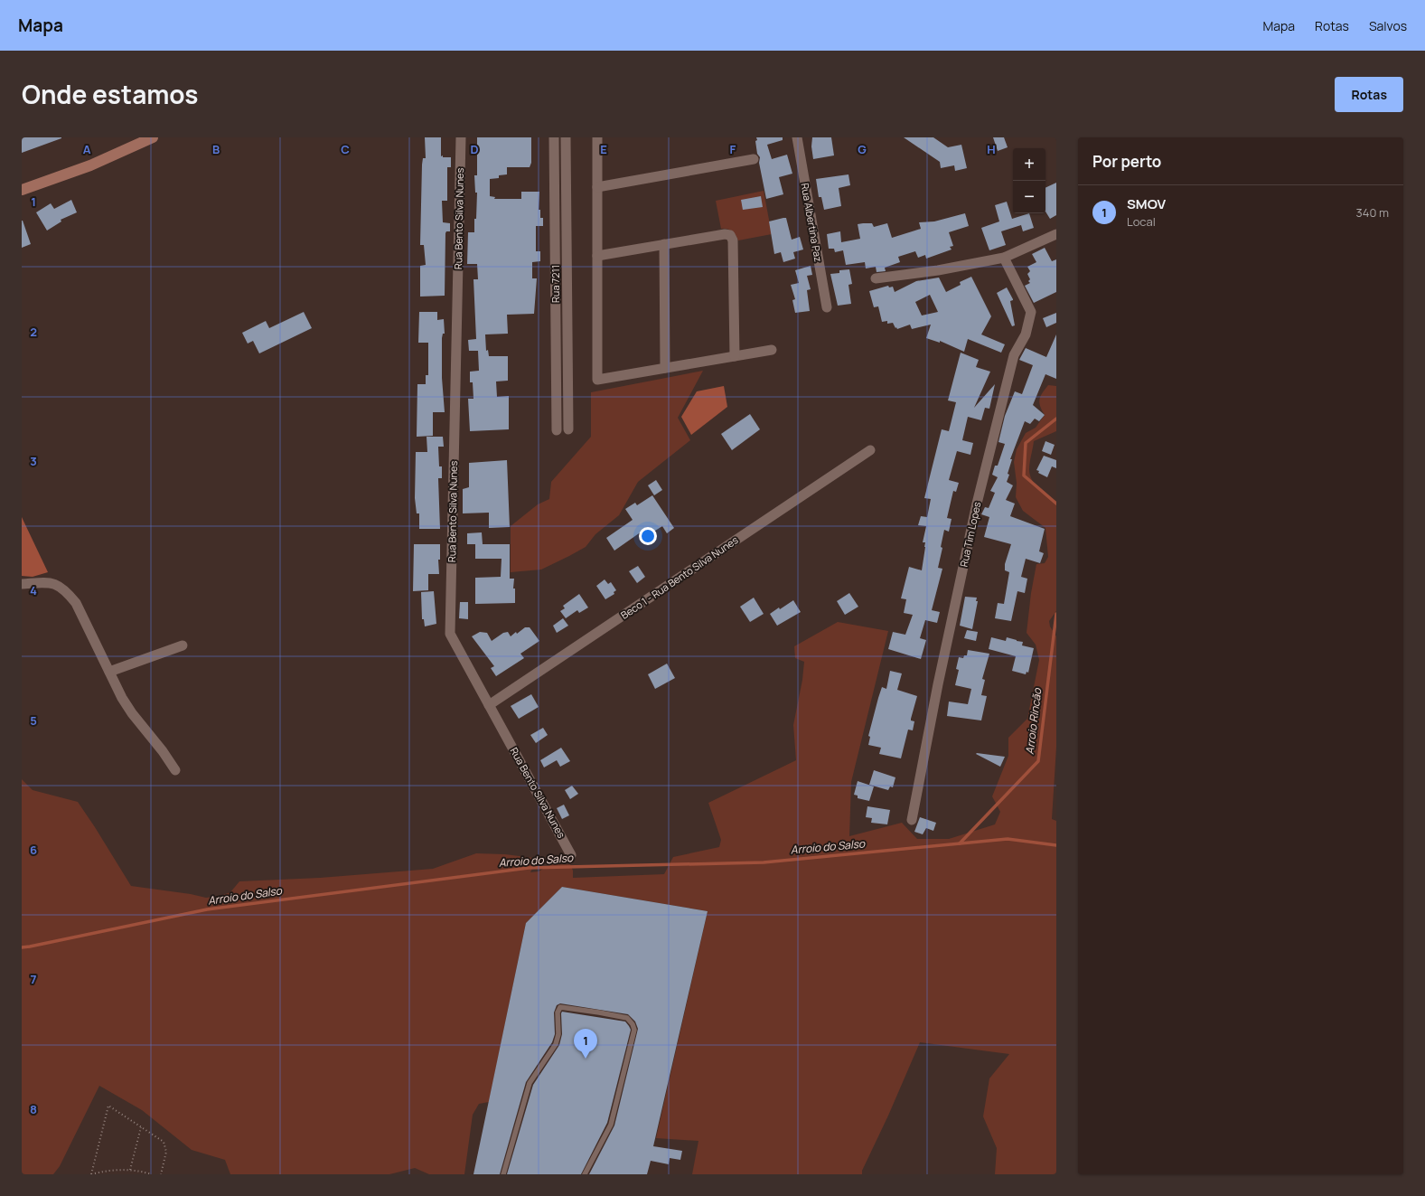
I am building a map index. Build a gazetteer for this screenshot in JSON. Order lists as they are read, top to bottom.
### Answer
{
  "streets": {
    "street": [
      "Rua Bento Silva Nunes",
      "Rua Albertina Paz",
      "Rua 7211",
      "Rua Tim Lopes",
      "Beco 1 - Rua Bento Silva Nunes"
    ]
  },
  "crossings": [
    ["Rua Bento Silva Nunes", "Beco 1 - Rua Bento Silva Nunes"]
  ],
  "water": ["Arroio Rincão", "Arroio do Salso"],
  "page": {
    "header": "Mapa",
    "nav": ["Mapa", "Rotas", "Salvos"],
    "title": "Onde estamos",
    "buttons": "Rotas",
    "heading": "Por perto",
    "map_buttons": ["+", "−"],
    "list": [
      {
        "mark": "1",
        "name": "SMOV",
        "note": "Local",
        "value": "340 m"
      }
    ],
    "pins": "1"
  },
  "grid": {
    "columns": [
      "A",
      "B",
      "C",
      "D",
      "E",
      "F",
      "G",
      "H"
    ],
    "rows": [
      "1",
      "2",
      "3",
      "4",
      "5",
      "6",
      "7",
      "8"
    ]
  }
}
